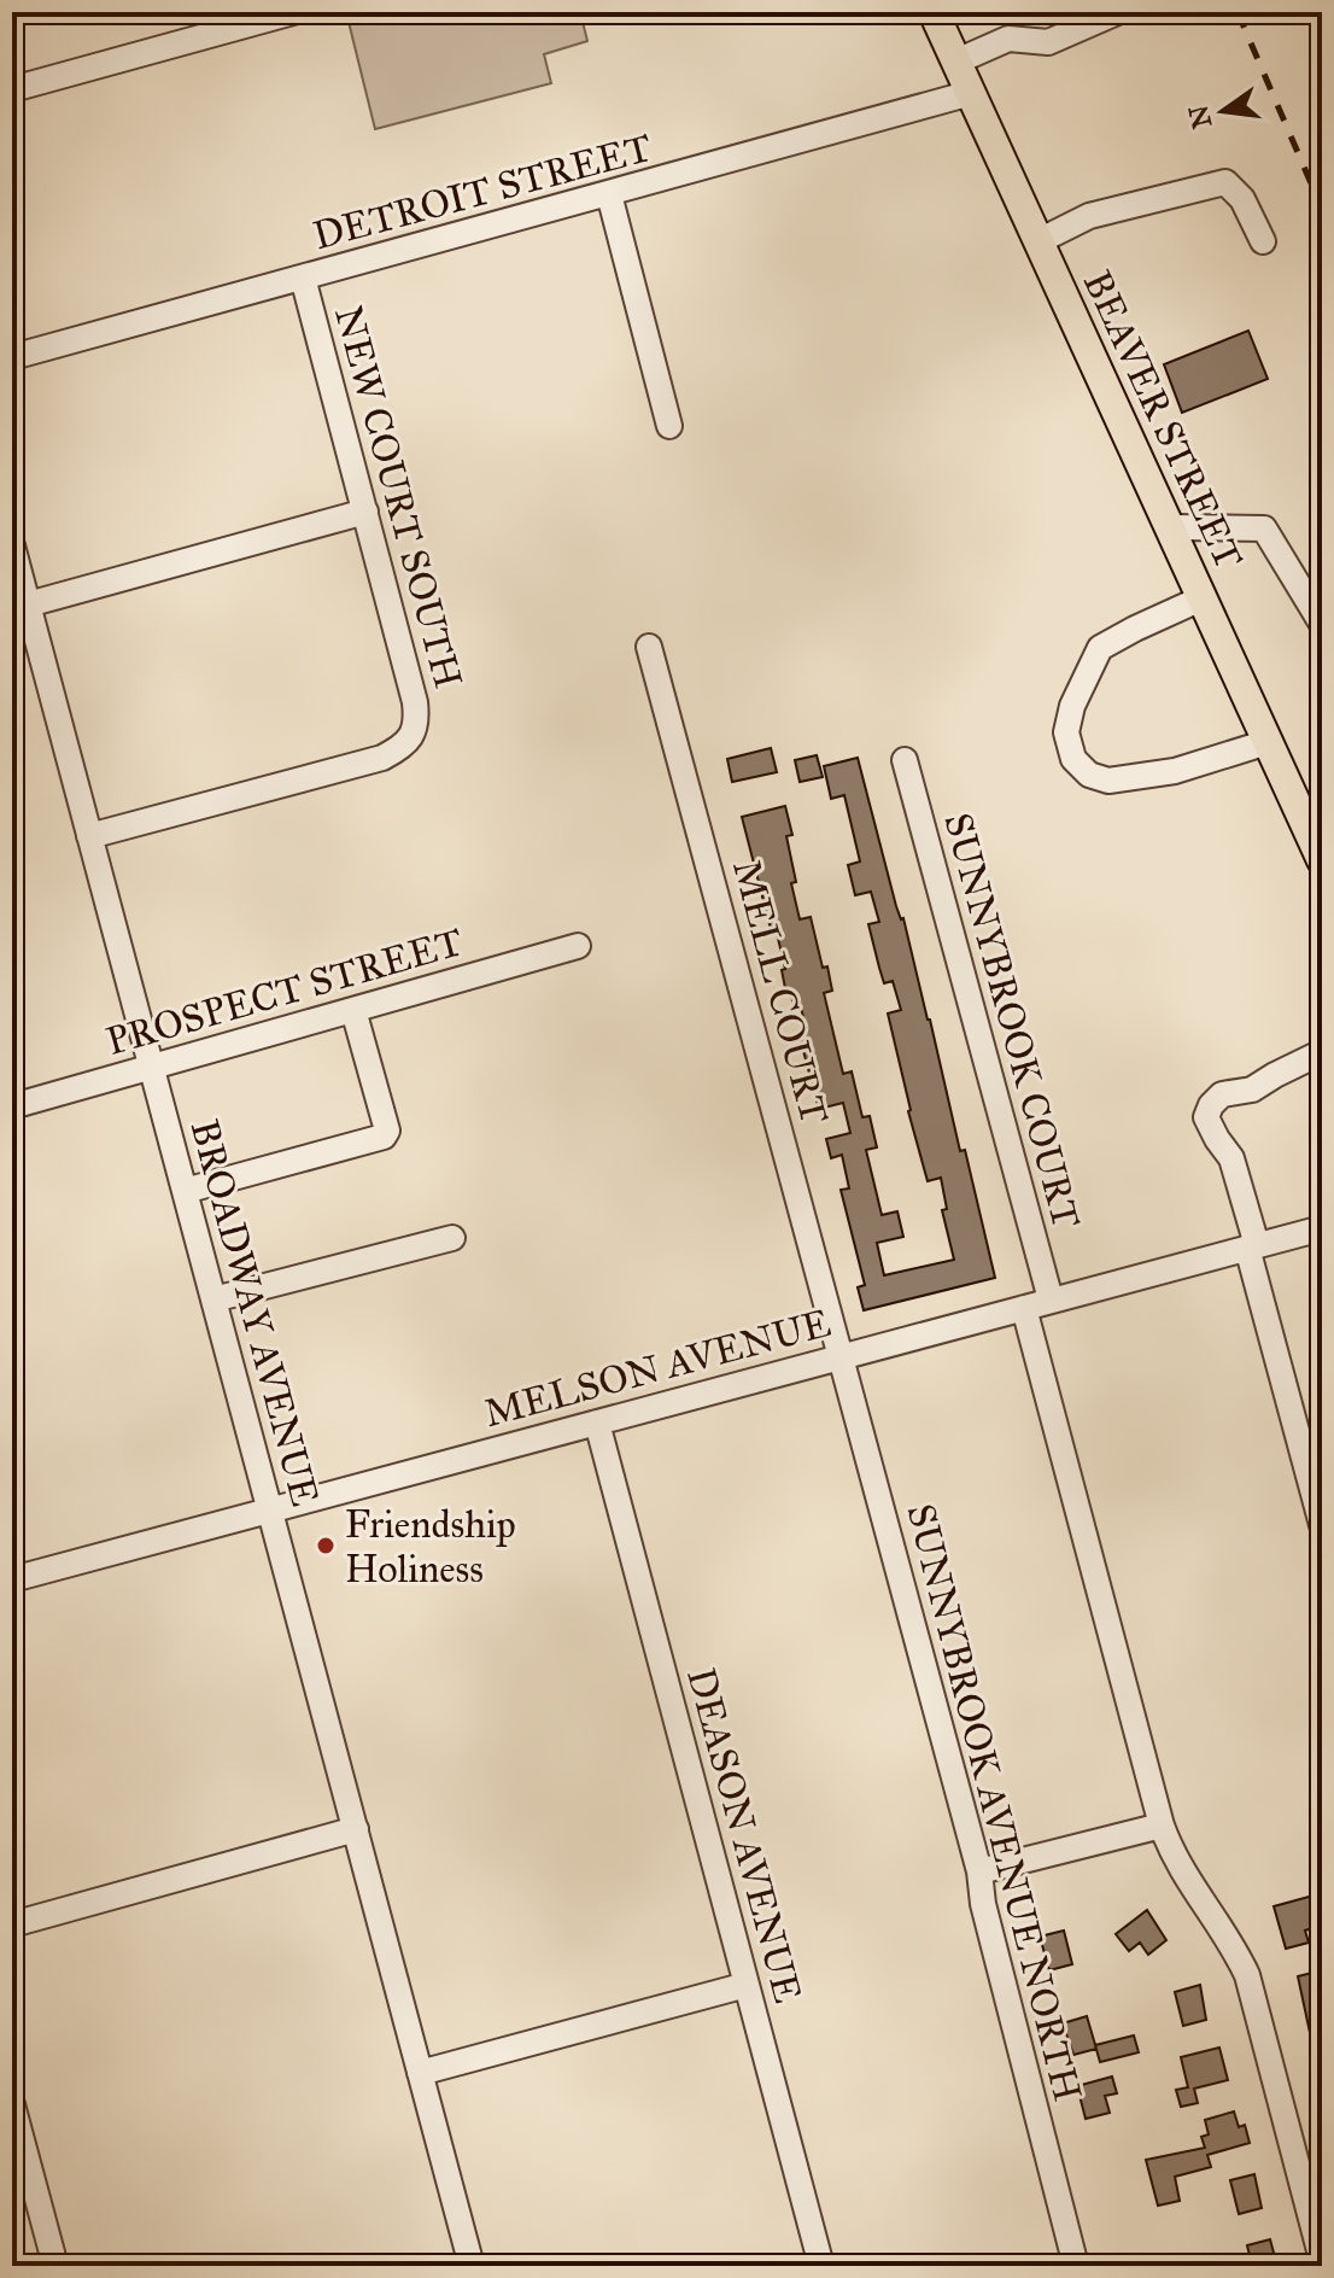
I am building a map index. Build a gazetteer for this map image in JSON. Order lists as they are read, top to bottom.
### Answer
{
  "streets": {
    "main road": ["BEAVER STREET"],
    "street": [
      "DETROIT STREET",
      "NEW COURT SOUTH",
      "PROSPECT STREET",
      "MELL COURT",
      "SUNNYBROOK COURT",
      "BROADWAY AVENUE",
      "MELSON AVENUE",
      "SUNNYBROOK AVENUE NORTH",
      "DEASON AVENUE"
    ]
  },
  "crossings": [
    ["DETROIT STREET", "BEAVER STREET"],
    ["DETROIT STREET", "NEW COURT SOUTH"],
    ["NEW COURT SOUTH", "BROADWAY AVENUE"],
    ["PROSPECT STREET", "BROADWAY AVENUE"],
    ["MELL COURT", "MELSON AVENUE"],
    ["MELL COURT", "SUNNYBROOK AVENUE NORTH"],
    ["SUNNYBROOK COURT", "MELSON AVENUE"],
    ["BROADWAY AVENUE", "MELSON AVENUE"],
    ["MELSON AVENUE", "SUNNYBROOK AVENUE NORTH"],
    ["MELSON AVENUE", "DEASON AVENUE"]
  ],
  "places": ["Friendship Holiness"],
  "north": "left"
}
